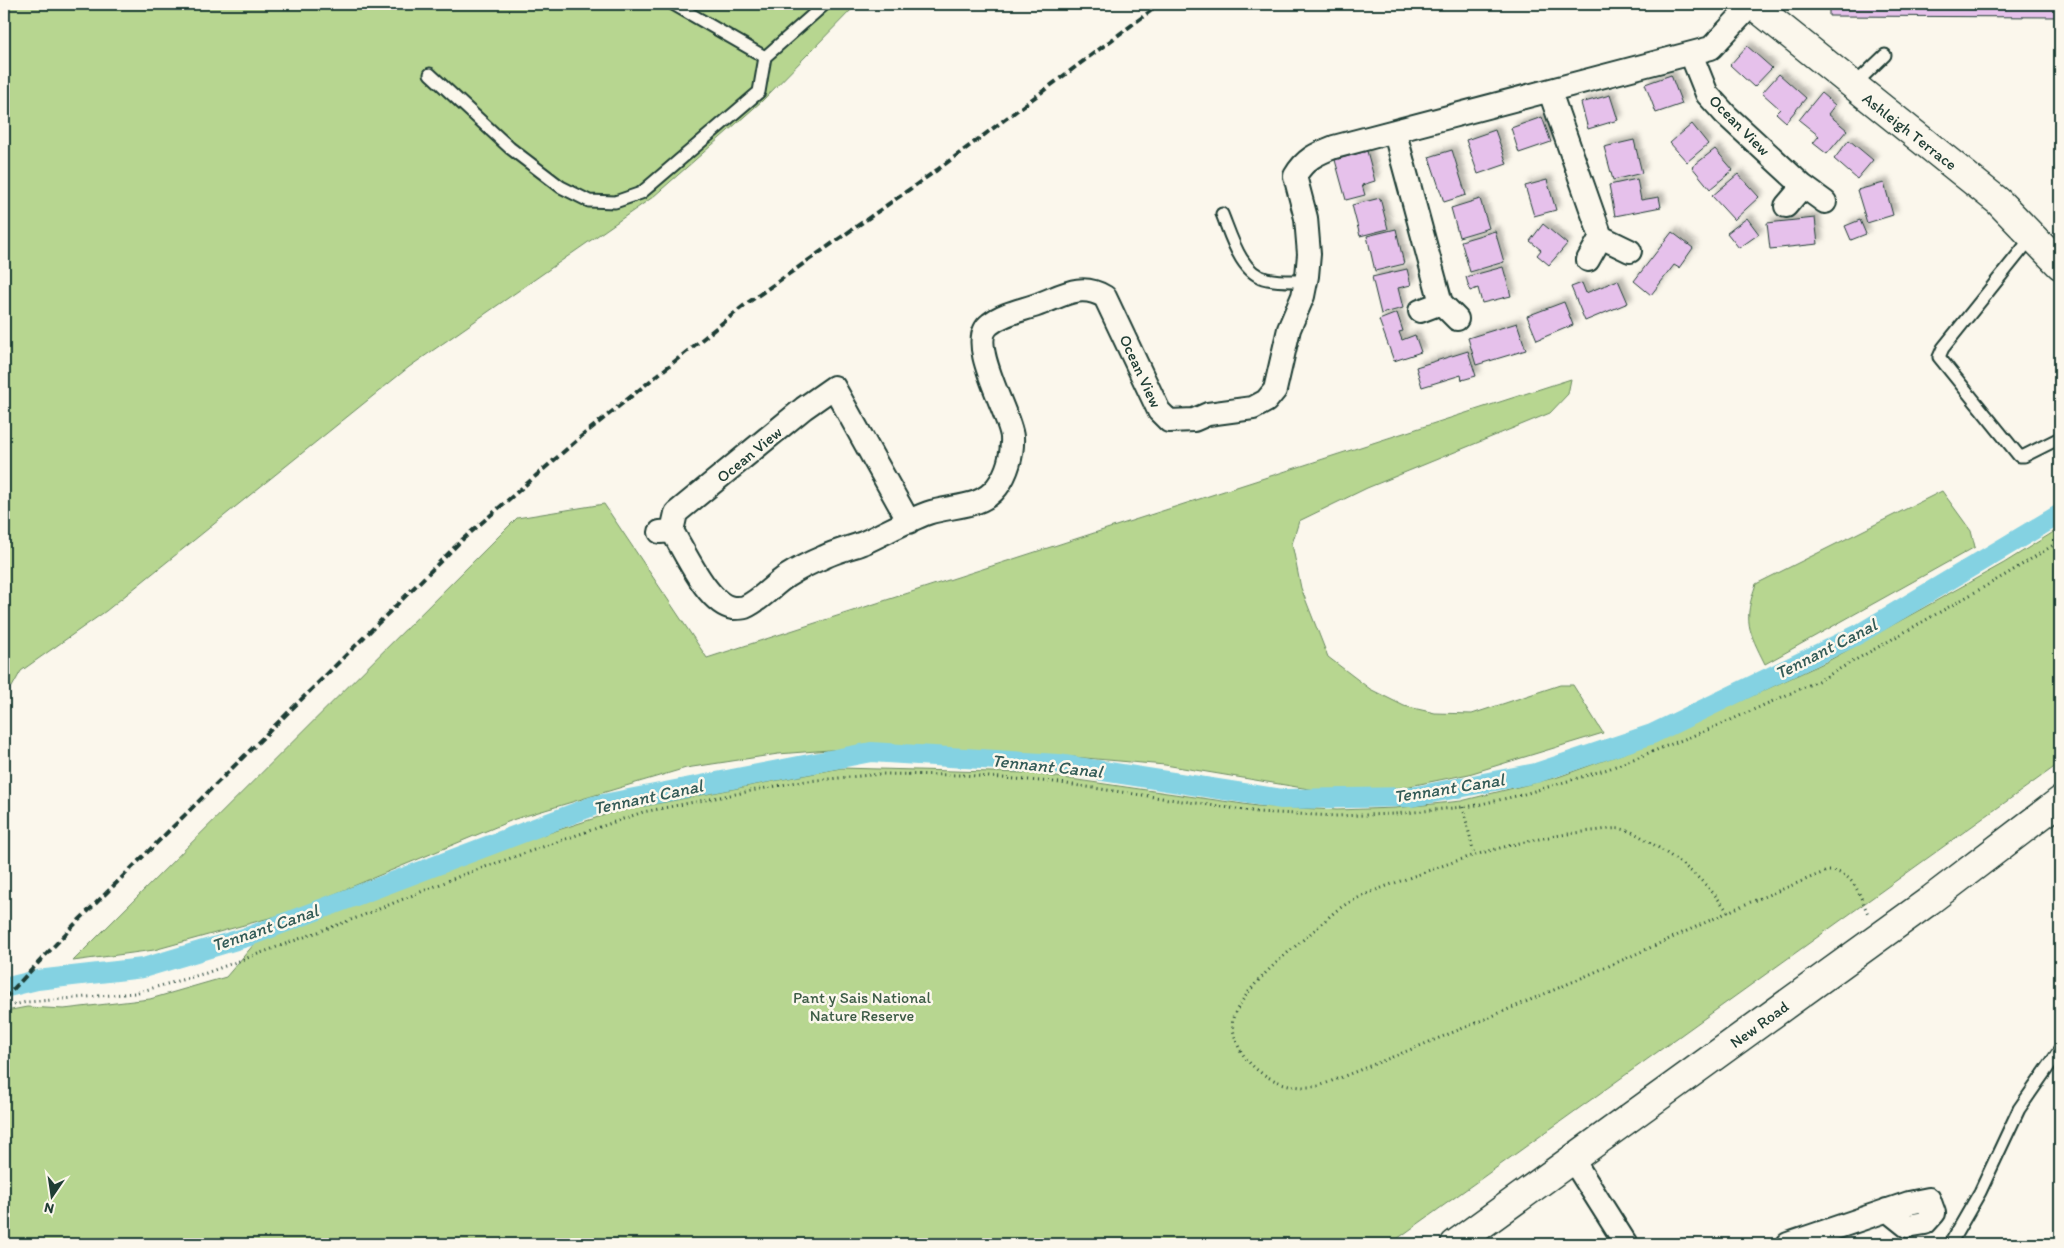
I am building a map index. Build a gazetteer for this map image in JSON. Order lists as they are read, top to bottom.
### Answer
{
  "streets": {
    "main road": ["Ashleigh Terrace", "New Road"],
    "street": ["Ocean View"]
  },
  "crossings": [
    ["Ocean View", "Ashleigh Terrace"]
  ],
  "water": ["Tennant Canal"],
  "parks": ["Pant y Sais National Nature Reserve"],
  "north": "bottom"
}
